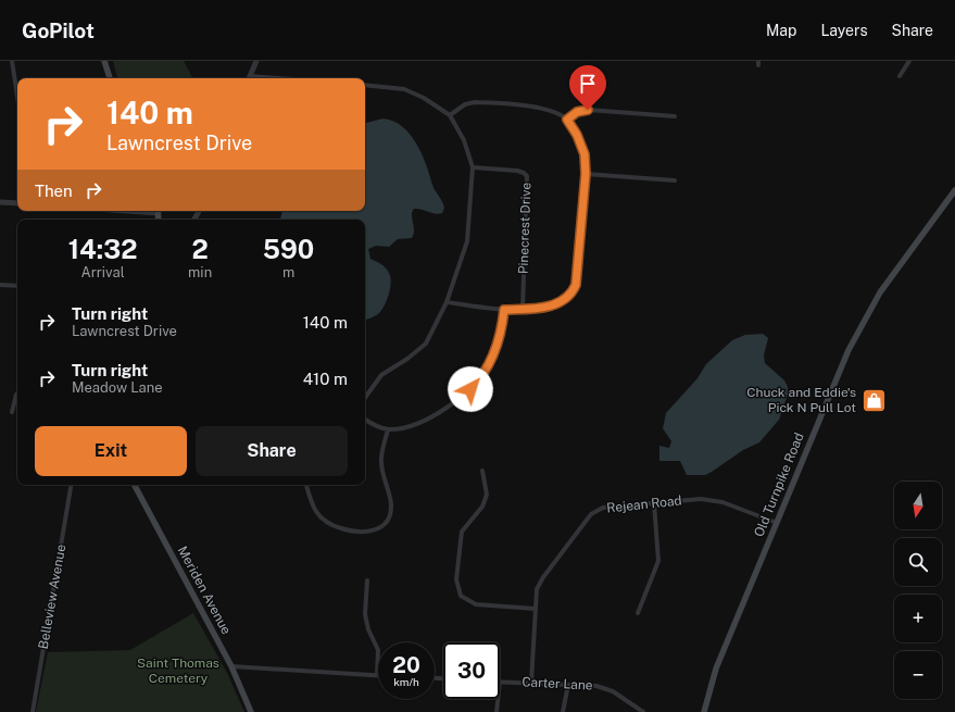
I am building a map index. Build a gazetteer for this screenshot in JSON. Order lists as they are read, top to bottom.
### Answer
{
  "streets": {
    "main road": ["Old Turnpike Road", "Meriden Avenue"],
    "street": [
      "Pinecrest Drive",
      "Rejean Road",
      "Belleview Avenue",
      "Carter Lane"
    ]
  },
  "crossings": [
    ["Old Turnpike Road", "Rejean Road"],
    ["Rejean Road", "Carter Lane"]
  ],
  "parks": ["Saint Thomas Cemetery"],
  "places": {
    "shop": ["Chuck and Eddie's Pick N Pull Lot"]
  },
  "north": "bottom",
  "page": {
    "header": "GoPilot",
    "nav": ["Map", "Layers", "Share"],
    "turn": ["140 m", "Lawncrest Drive"],
    "then": "Then",
    "eta": [
      "14:32",
      "Arrival",
      "2",
      "min",
      "590",
      "m"
    ],
    "list": [
      {
        "name": "Turn right",
        "note": "Lawncrest Drive",
        "value": "140 m"
      },
      {
        "name": "Turn right",
        "note": "Meadow Lane",
        "value": "410 m"
      }
    ],
    "buttons": ["Exit", "Share"],
    "map_buttons": ["+", "−"],
    "speed": "20 km/h",
    "limit": "30"
  }
}
